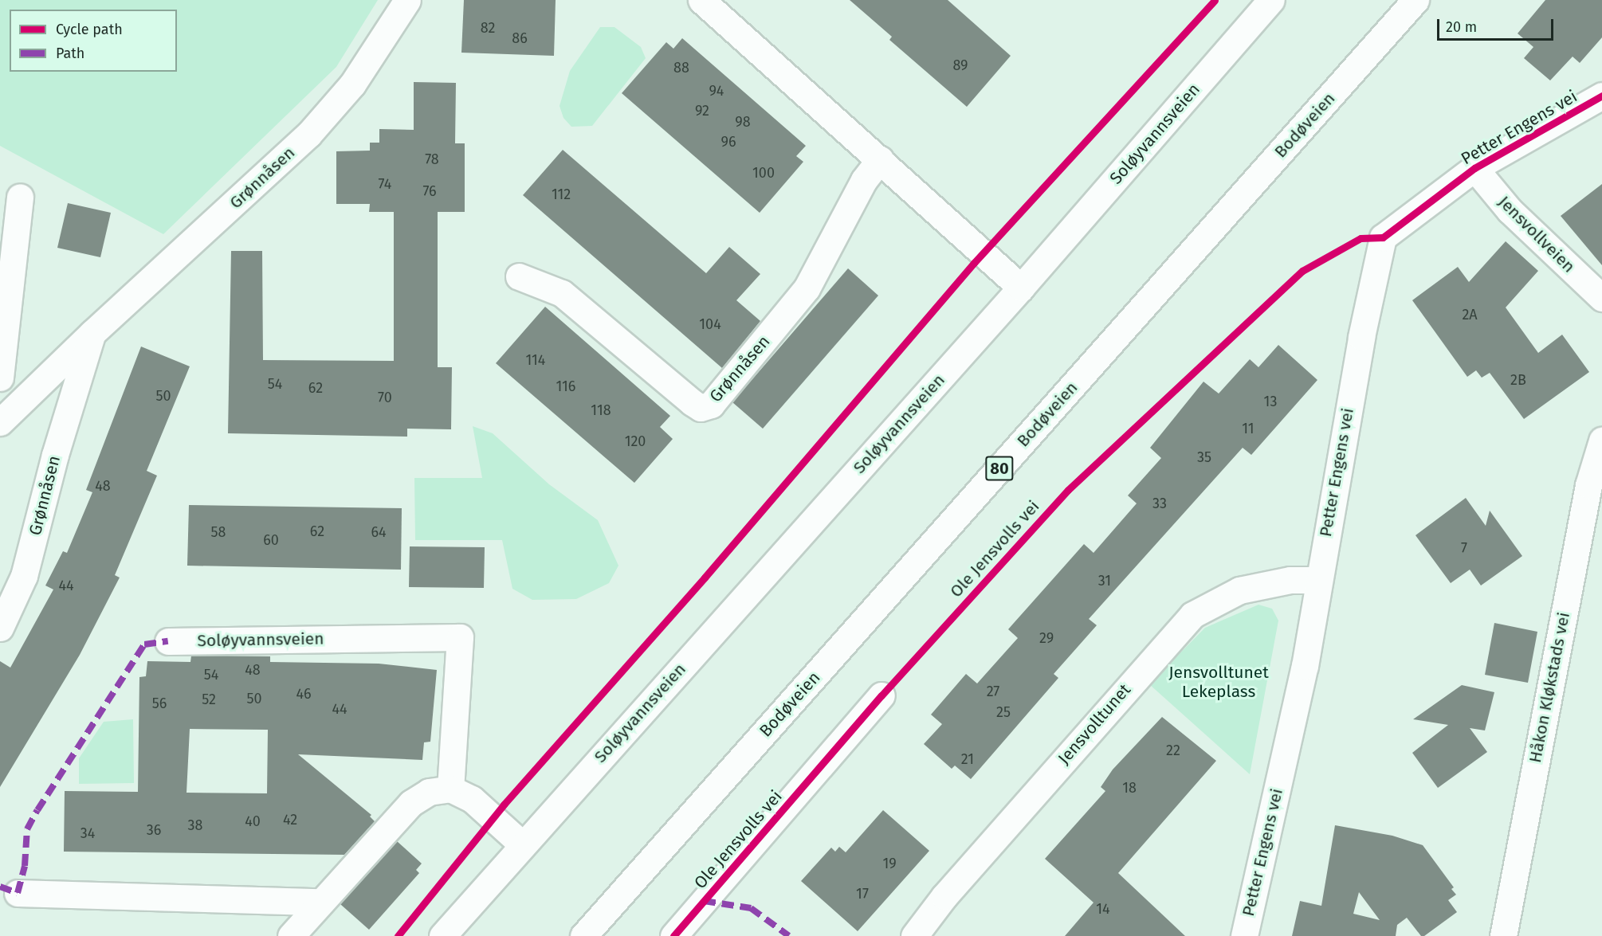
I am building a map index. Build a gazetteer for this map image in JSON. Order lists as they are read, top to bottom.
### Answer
{
  "streets": {
    "street": [
      "Bodøveien",
      "Petter Engens vei",
      "Soløyvannsveien",
      "Grønnåsen",
      "Jensvollveien",
      "80",
      "Ole Jensvolls vei",
      "Håkon Kløkstads vei",
      "Jensvolltunet"
    ]
  },
  "crossings": [
    ["Petter Engens vei", "Jensvollveien"],
    ["Petter Engens vei", "Jensvolltunet"]
  ],
  "parks": ["Jensvolltunet Lekeplass"],
  "house_numbers": [
    "82",
    "86",
    "89",
    "88",
    "94",
    "92",
    "98",
    "96",
    "78",
    "100",
    "74",
    "76",
    "112",
    "2A",
    "104",
    "114",
    "2B",
    "54",
    "116",
    "62",
    "50",
    "70",
    "13",
    "118",
    "11",
    "120",
    "35",
    "48",
    "33",
    "62",
    "58",
    "64",
    "60",
    "7",
    "31",
    "44",
    "29",
    "48",
    "54",
    "27",
    "46",
    "50",
    "52",
    "56",
    "44",
    "25",
    "22",
    "21",
    "18",
    "42",
    "40",
    "38",
    "36",
    "34",
    "19",
    "17",
    "14"
  ],
  "legend": ["Cycle path", "Path"],
  "scale_bar": "20 m"
}
